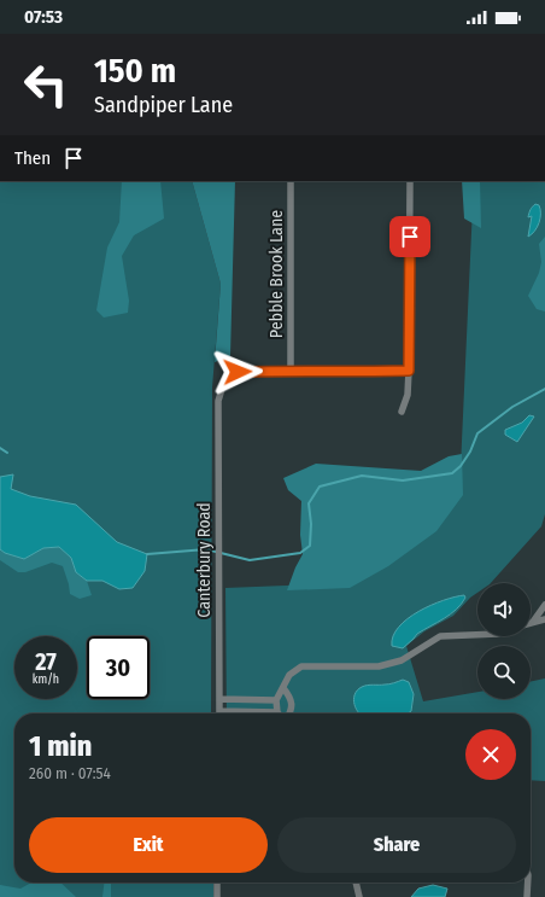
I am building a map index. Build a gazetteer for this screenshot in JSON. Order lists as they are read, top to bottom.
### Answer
{
  "streets": {
    "street": ["Pebble Brook Lane", "Canterbury Road"]
  },
  "crossings": [
    ["Pebble Brook Lane", "Canterbury Road"]
  ],
  "page": {
    "status": "07:53",
    "turn": ["150 m", "Sandpiper Lane"],
    "then": "Then",
    "speed": "27 km/h",
    "limit": "30",
    "heading": ["1 min", "260 m · 07:54"],
    "buttons": ["Exit", "Share"]
  }
}
